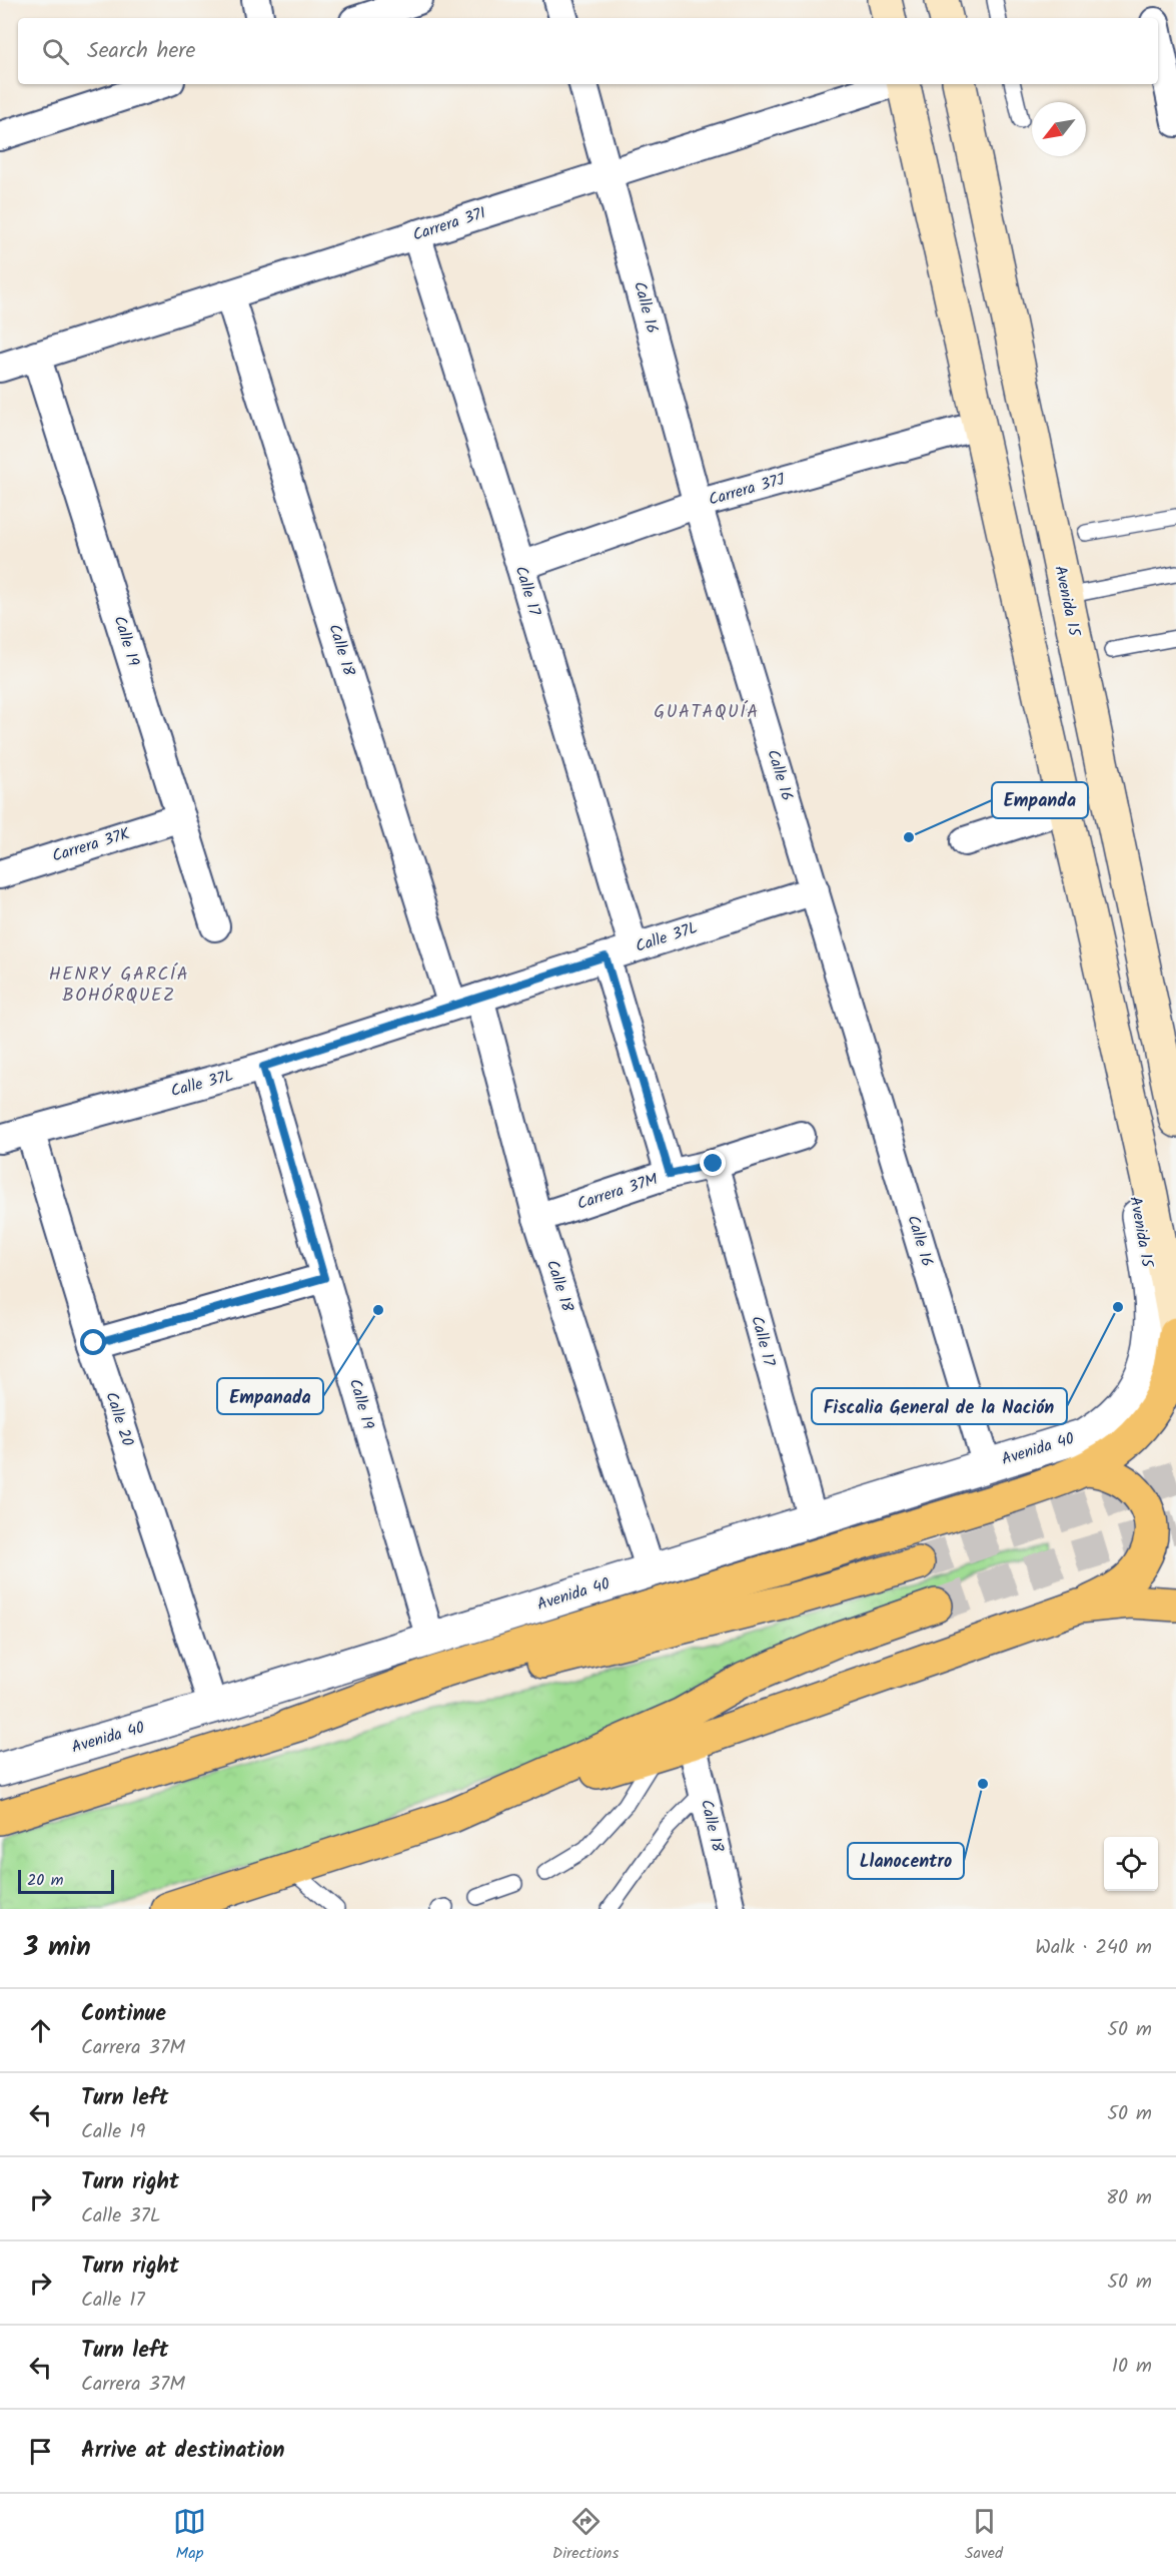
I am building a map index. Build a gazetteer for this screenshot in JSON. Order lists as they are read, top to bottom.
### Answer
{
  "streets": {
    "main road": ["Avenida 15"],
    "street": [
      "Carrera 37I",
      "Calle 16",
      "Carrera 37J",
      "Calle 17",
      "Calle 19",
      "Calle 18",
      "Carrera 37K",
      "Calle 37L",
      "Carrera 37M",
      "Calle 20",
      "Avenida 40"
    ]
  },
  "crossings": [
    ["Carrera 37I", "Calle 16"],
    ["Carrera 37I", "Calle 17"],
    ["Carrera 37I", "Calle 19"],
    ["Carrera 37I", "Calle 18"],
    ["Calle 16", "Carrera 37J"],
    ["Calle 16", "Calle 37L"],
    ["Calle 16", "Avenida 40"],
    ["Carrera 37J", "Calle 17"],
    ["Carrera 37J", "Avenida 15"],
    ["Calle 17", "Calle 37L"],
    ["Calle 17", "Carrera 37M"],
    ["Calle 17", "Avenida 40"],
    ["Avenida 15", "Avenida 40"],
    ["Calle 19", "Carrera 37K"],
    ["Calle 19", "Calle 37L"],
    ["Calle 19", "Avenida 40"],
    ["Calle 18", "Calle 37L"],
    ["Calle 18", "Carrera 37M"],
    ["Calle 18", "Avenida 40"],
    ["Calle 37L", "Calle 20"],
    ["Calle 20", "Avenida 40"]
  ],
  "districts": ["GUATAQUÍA", "HENRY GARCÍA BOHÓRQUEZ"],
  "places": [
    "Empanda",
    "Fiscalia General de la Nación",
    "Empanada",
    "Llanocentro"
  ],
  "scale_bar": "20 m",
  "north": "bottom left",
  "page": {
    "search": "Search here",
    "scale": "20 m",
    "heading": ["3 min", "Walk · 240 m"],
    "list": [
      ["Continue", "Carrera 37M", "50 m"],
      ["Turn left", "Calle 19", "50 m"],
      ["Turn right", "Calle 37L", "80 m"],
      ["Turn right", "Calle 17", "50 m"],
      ["Turn left", "Carrera 37M", "10 m"],
      "Arrive at destination"
    ],
    "nav": ["Map", "Directions", "Saved"]
  }
}
